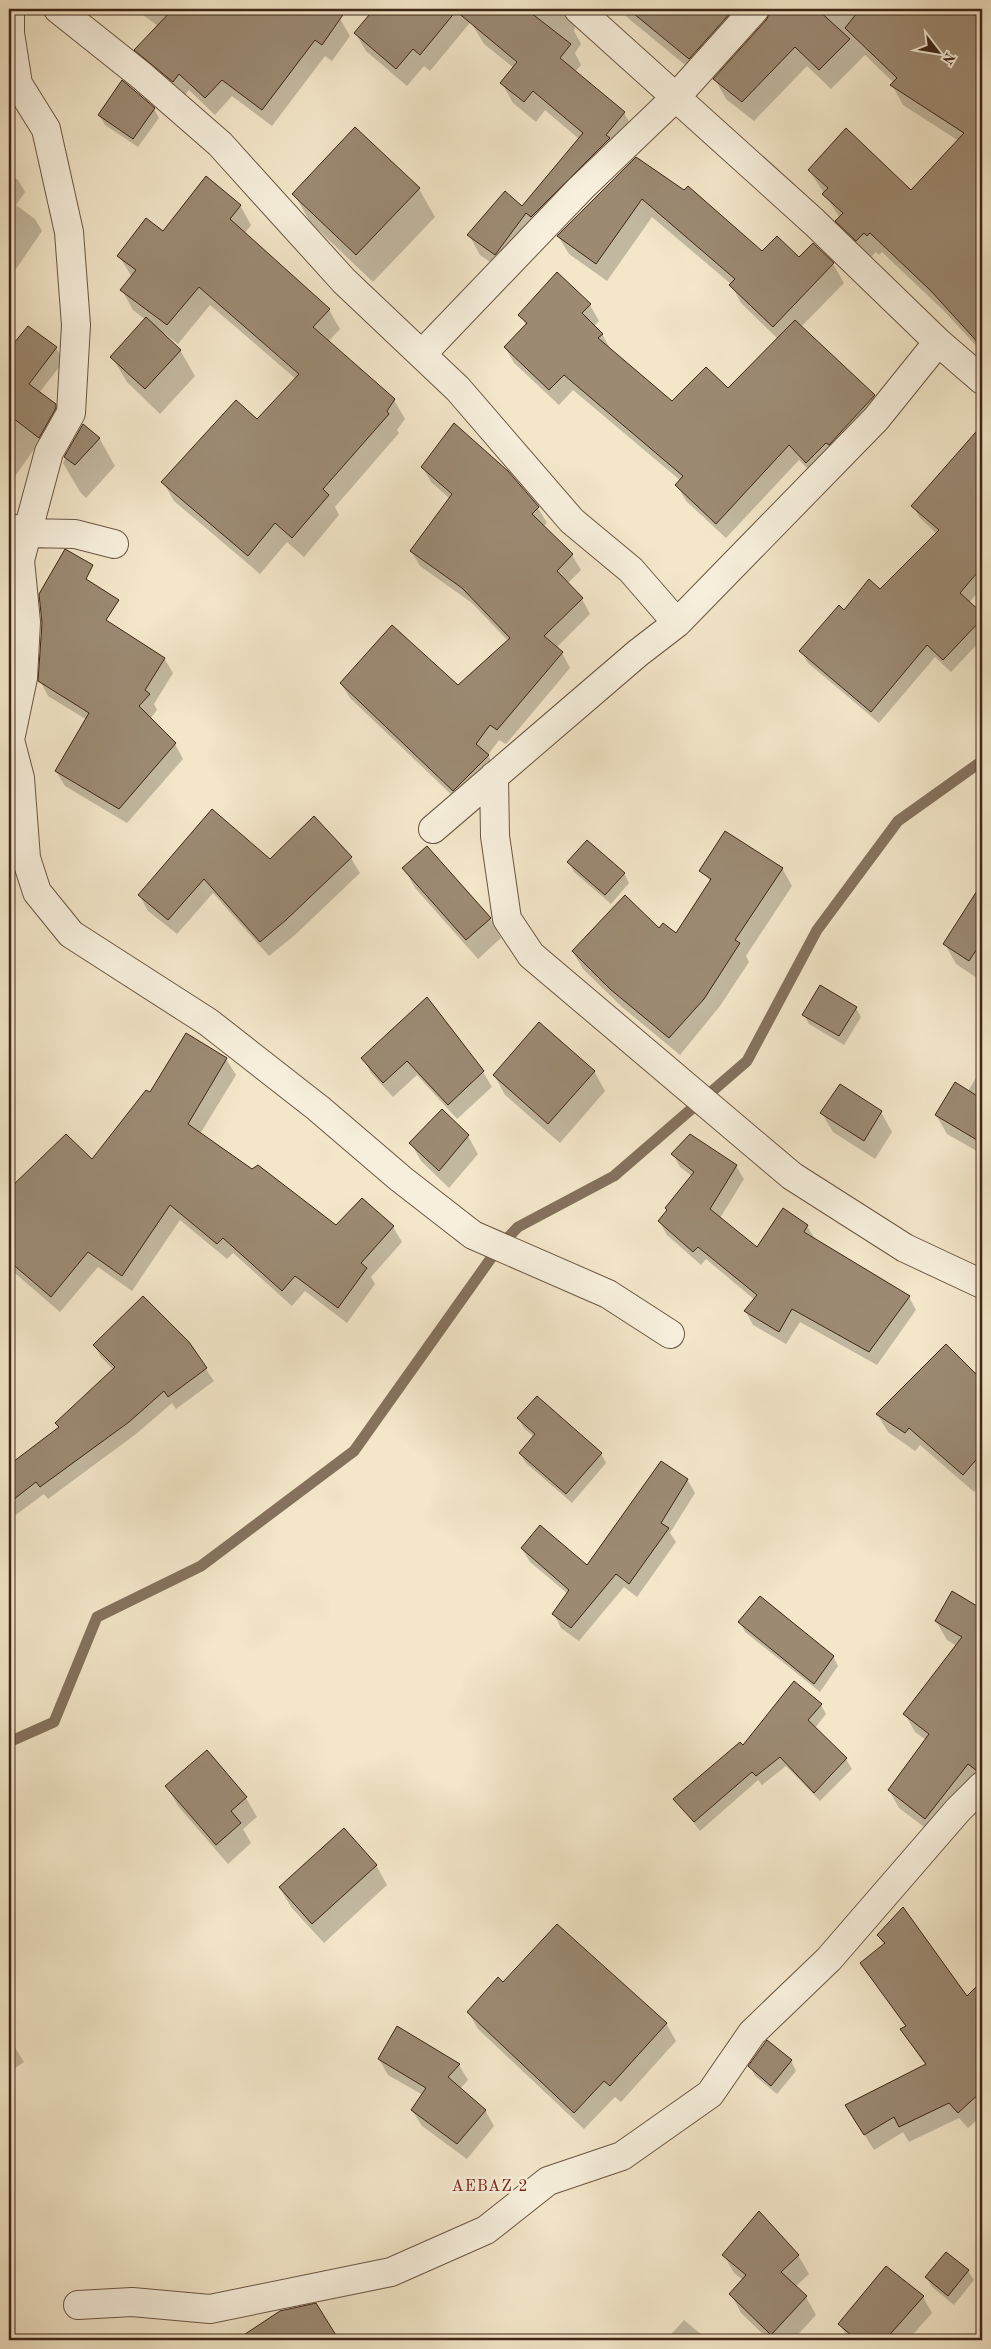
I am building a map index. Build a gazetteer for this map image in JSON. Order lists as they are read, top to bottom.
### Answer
{
  "districts": ["AEBAZ 2"],
  "north": "bottom right"
}
